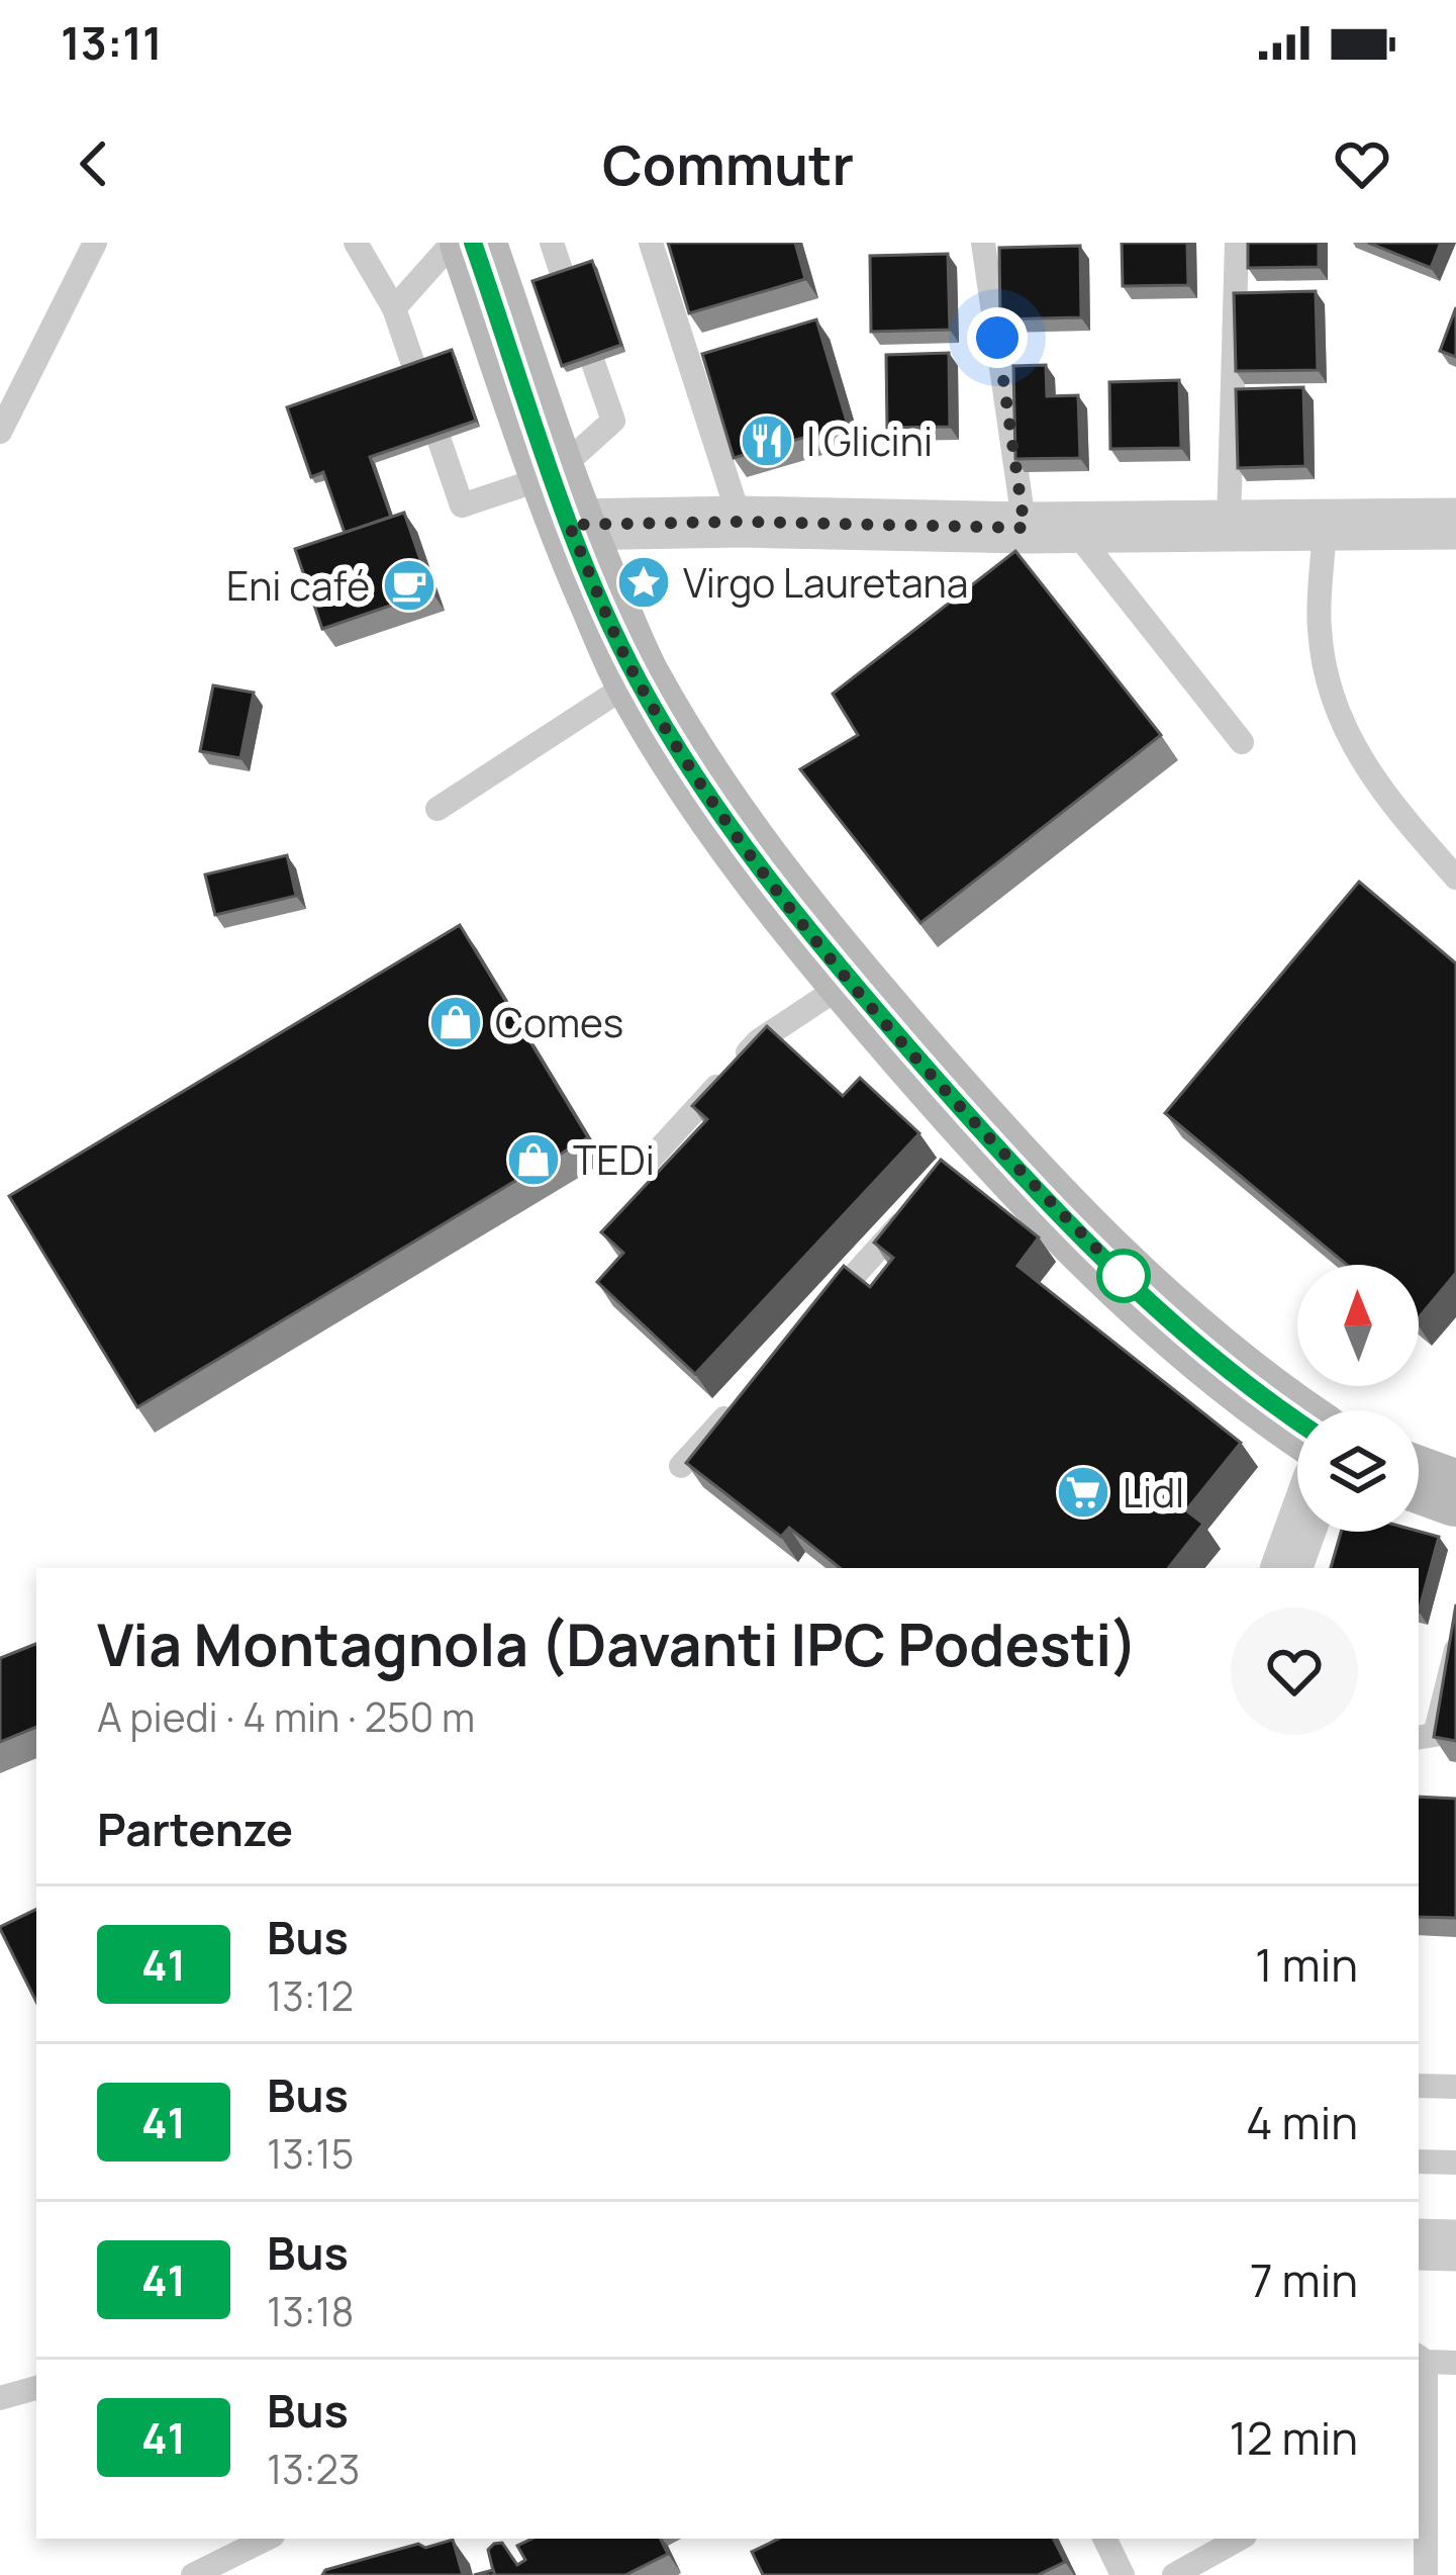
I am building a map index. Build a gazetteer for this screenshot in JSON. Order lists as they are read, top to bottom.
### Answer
{
  "places": {
    "restaurant": ["I Glicini"],
    "place": ["Virgo Lauretana"],
    "cafe": ["Eni café"],
    "shop": ["Comes", "TEDi"],
    "supermarket": ["Lidl"]
  },
  "lines": ["bus line 41"],
  "north": "top",
  "page": {
    "status": "13:11",
    "header": "Commutr",
    "heading": [
      ["Via Montagnola (Davanti IPC Podesti)", "A piedi · 4 min · 250 m"],
      "Partenze"
    ],
    "list": [
      {
        "mark": "41",
        "name": "Bus",
        "note": "13:12",
        "value": "1 min"
      },
      {
        "mark": "41",
        "name": "Bus",
        "note": "13:15",
        "value": "4 min"
      },
      {
        "mark": "41",
        "name": "Bus",
        "note": "13:18",
        "value": "7 min"
      },
      {
        "mark": "41",
        "name": "Bus",
        "note": "13:23",
        "value": "12 min"
      }
    ]
  }
}
